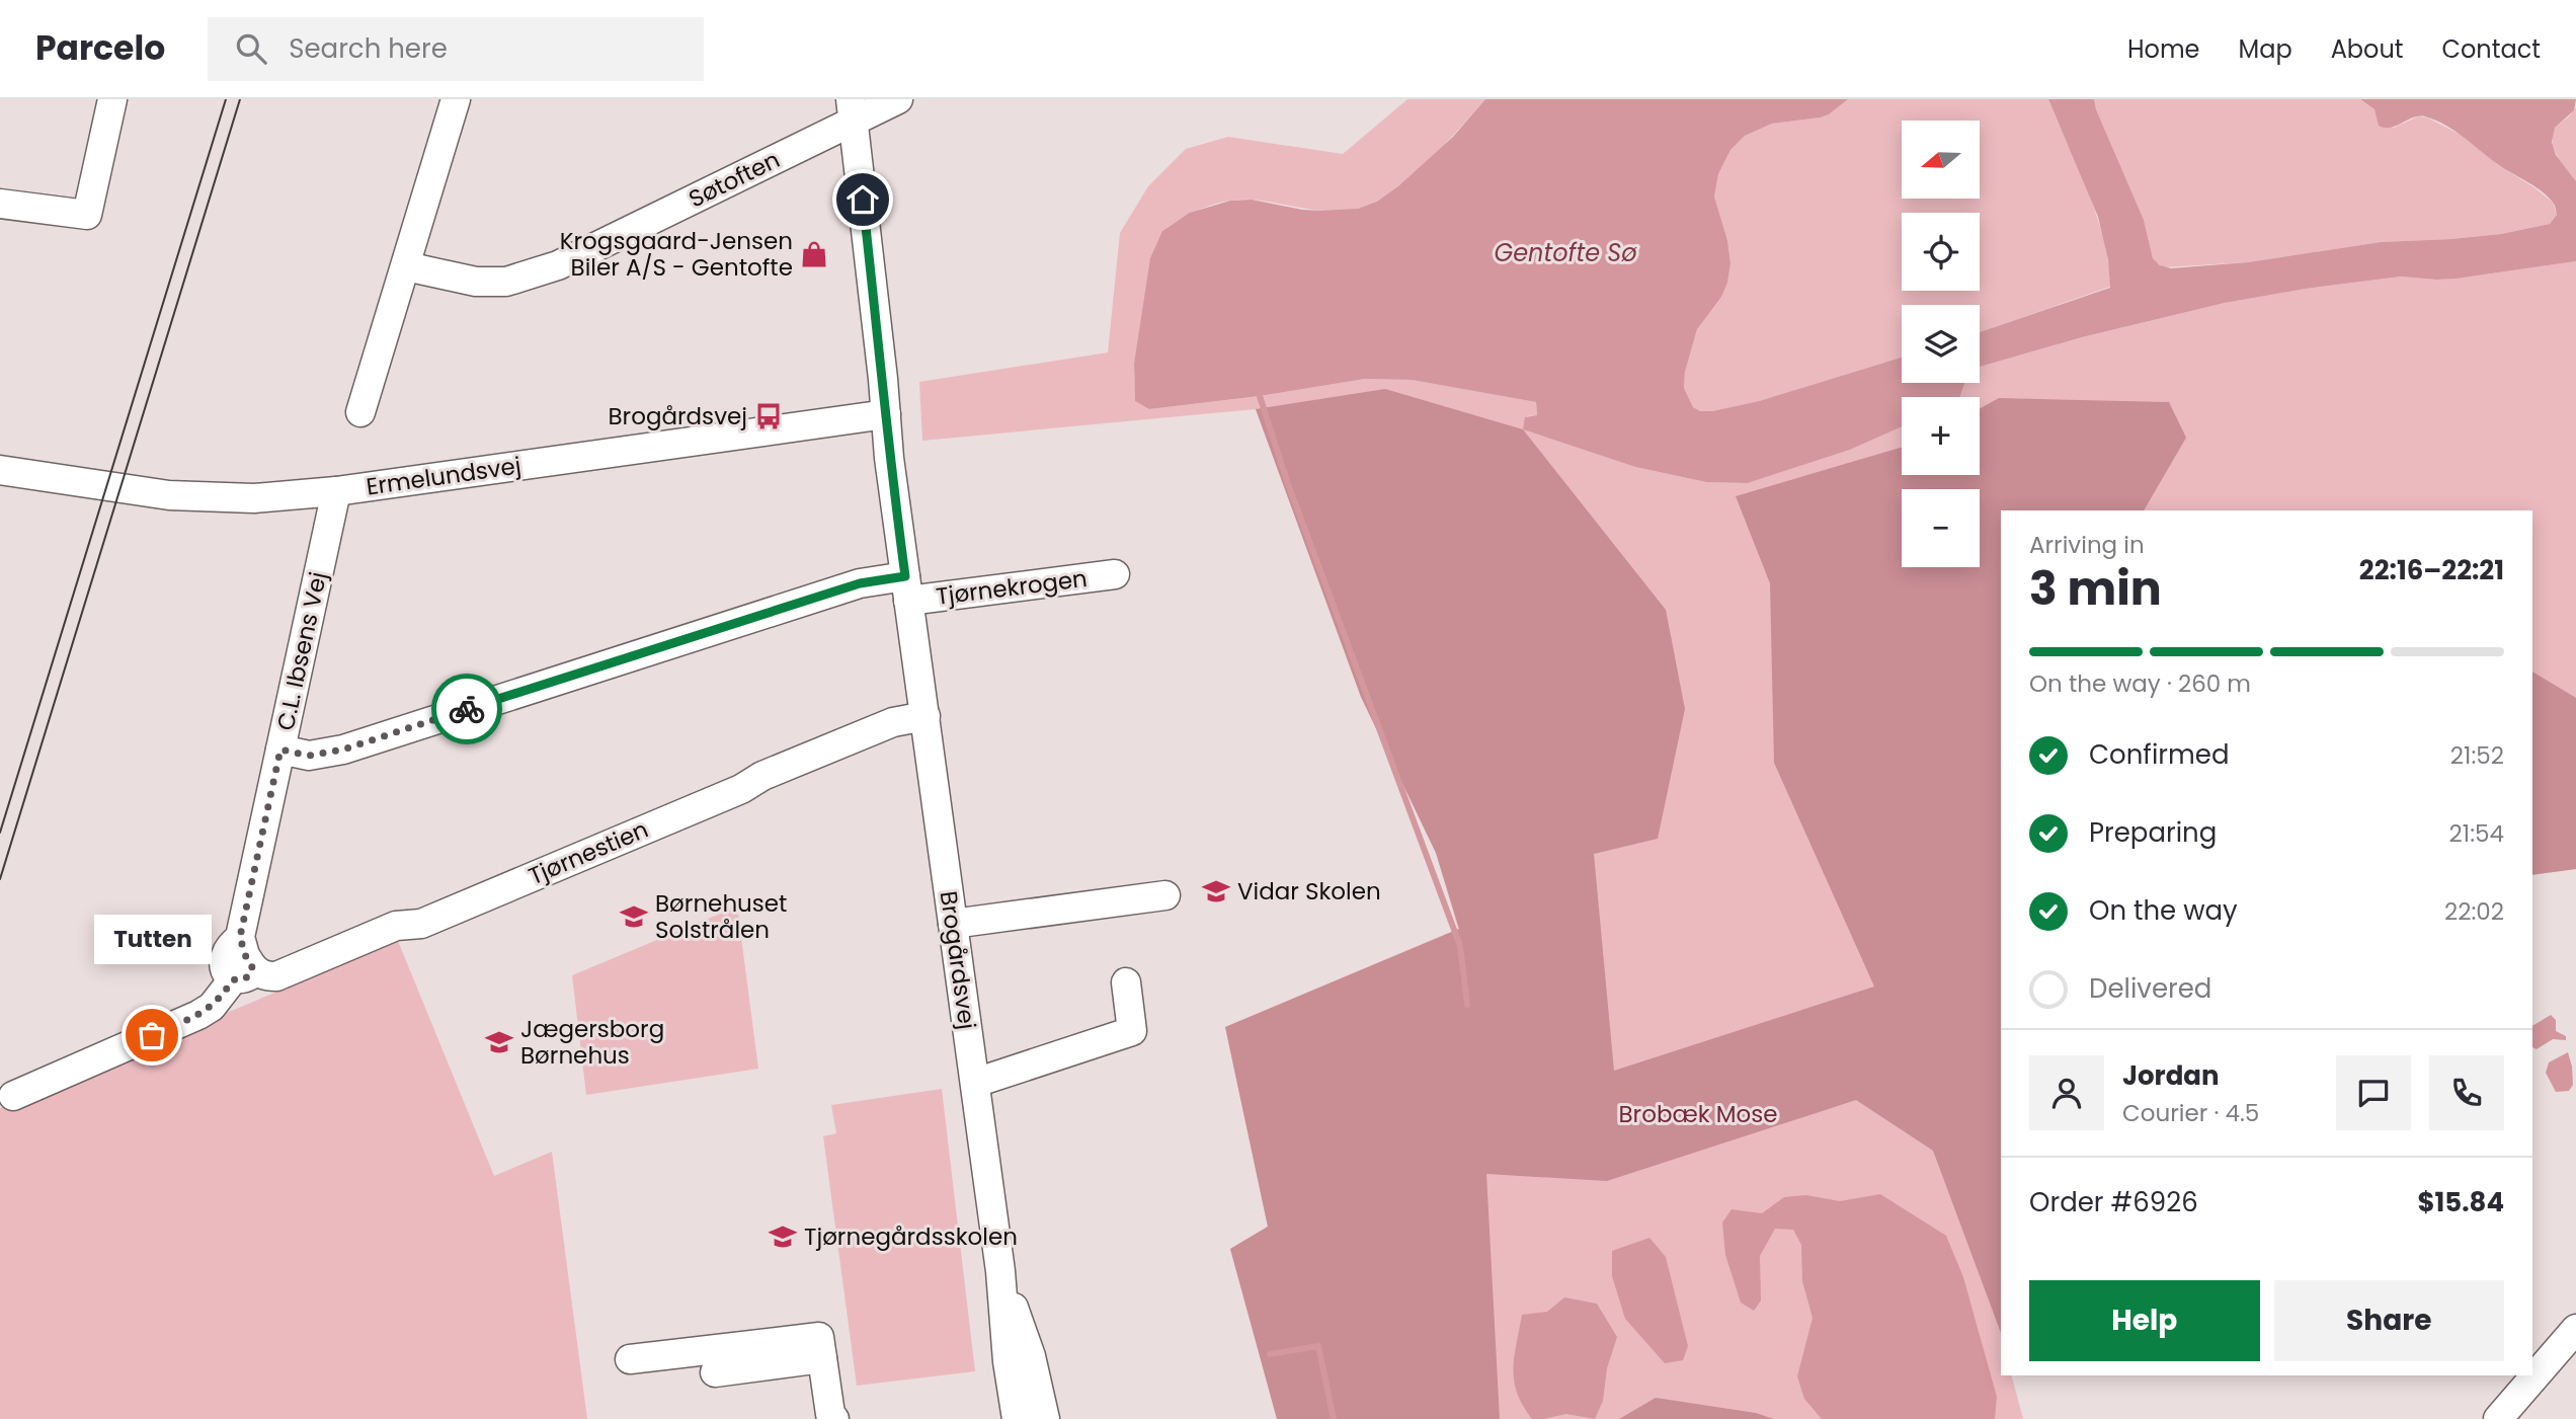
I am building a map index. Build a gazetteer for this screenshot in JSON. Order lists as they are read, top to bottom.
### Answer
{
  "streets": {
    "street": [
      "Søtoften",
      "Ermelundsvej",
      "Tjørnekrogen",
      "C.L. Ibsens Vej",
      "Tjørnestien",
      "Brogårdsvej"
    ]
  },
  "crossings": [
    ["Søtoften", "Brogårdsvej"],
    ["Ermelundsvej", "C.L. Ibsens Vej"],
    ["Ermelundsvej", "Brogårdsvej"],
    ["Tjørnekrogen", "C.L. Ibsens Vej"],
    ["Tjørnekrogen", "Brogårdsvej"],
    ["C.L. Ibsens Vej", "Tjørnestien"],
    ["Tjørnestien", "Brogårdsvej"]
  ],
  "water": ["Gentofte Sø"],
  "parks": ["Brobæk Mose"],
  "places": {
    "shop": ["Krogsgaard-Jensen Biler A/S - Gentofte"],
    "bus stop": ["Brogårdsvej"],
    "school or university": [
      "Vidar Skolen",
      "Børnehuset Solstrålen",
      "Jægersborg Børnehus",
      "Tjørnegårdsskolen"
    ],
    "other": ["Tutten"]
  },
  "north": "left",
  "page": {
    "header": "Parcelo",
    "search": "Search here",
    "nav": [
      "Home",
      "Map",
      "About",
      "Contact"
    ],
    "map_buttons": ["+", "−"],
    "heading": ["3 min", "Arriving in", "22:16–22:21"],
    "panel": [
      "Jordan",
      "Courier · 4.5",
      "Order #6926",
      "$15.84"
    ],
    "bar": "On the way · 260 m",
    "list": [
      ["Confirmed", "21:52"],
      ["Preparing", "21:54"],
      ["On the way", "22:02"],
      "Delivered"
    ],
    "bubble": "Tutten",
    "buttons": ["Help", "Share"]
  }
}
